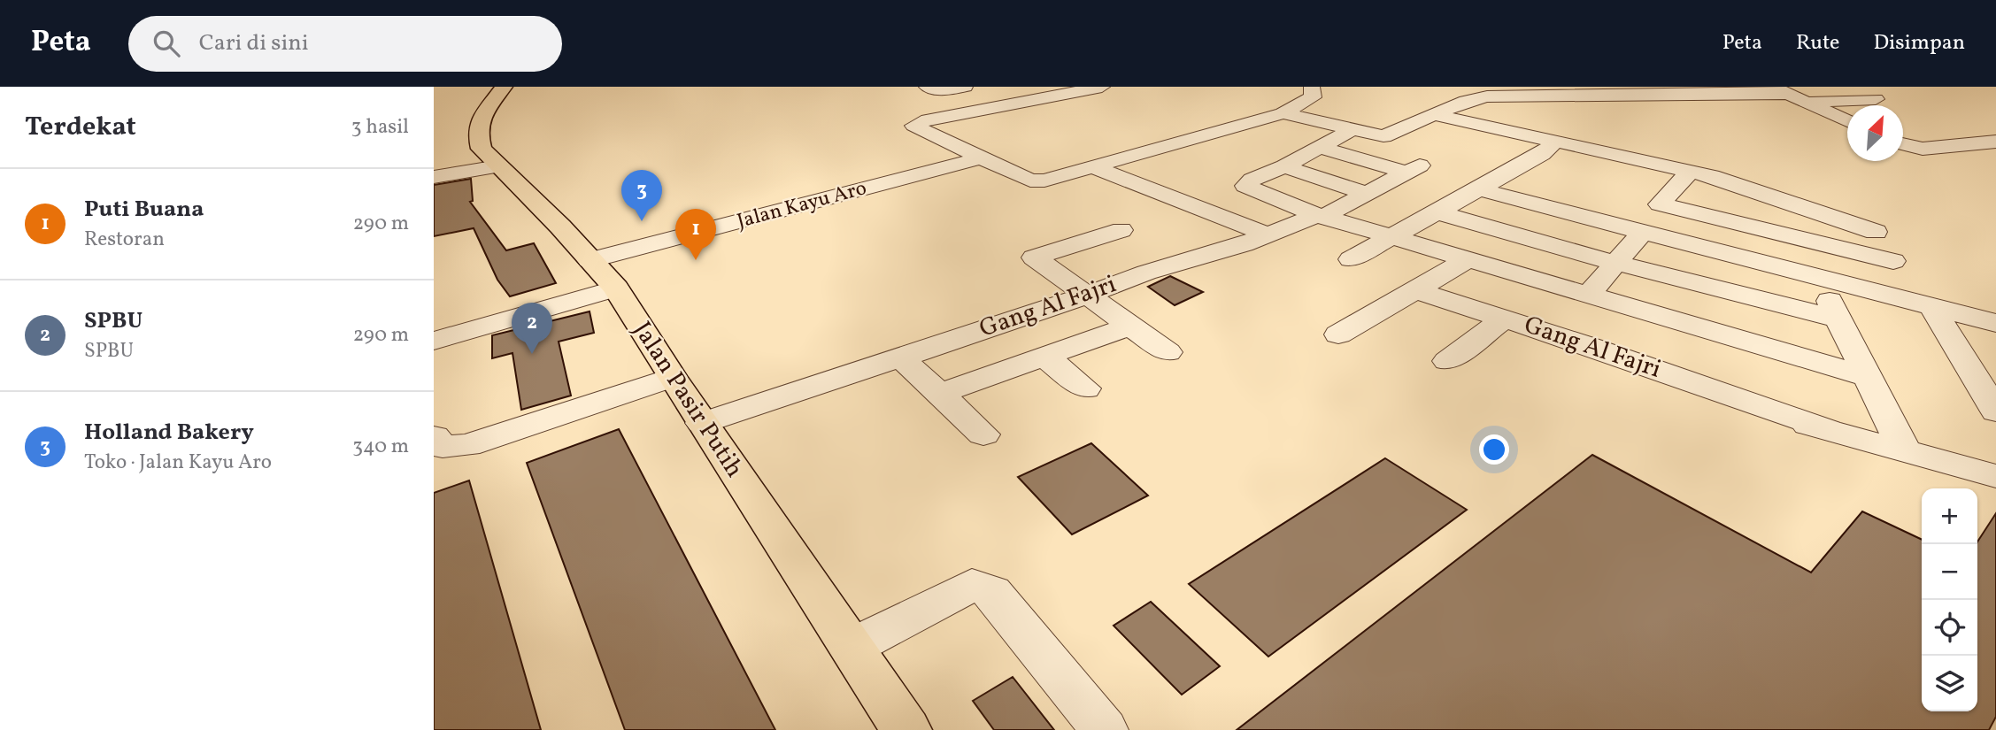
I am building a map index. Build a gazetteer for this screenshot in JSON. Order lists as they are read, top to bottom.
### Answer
{
  "streets": {
    "highway": ["Jalan Pasir Putih"],
    "street": ["Jalan Kayu Aro", "Gang Al Fajri"]
  },
  "crossings": [
    ["Jalan Kayu Aro", "Jalan Pasir Putih"],
    ["Gang Al Fajri", "Jalan Pasir Putih"]
  ],
  "north": "top right",
  "page": {
    "header": "Peta",
    "search": "Cari di sini",
    "nav": ["Peta", "Rute", "Disimpan"],
    "heading": ["Terdekat", "3 hasil"],
    "list": [
      {
        "mark": "1",
        "name": "Puti Buana",
        "note": "Restoran",
        "value": "290 m"
      },
      {
        "mark": "2",
        "name": "SPBU",
        "note": "SPBU",
        "value": "290 m"
      },
      {
        "mark": "3",
        "name": "Holland Bakery",
        "note": "Toko · Jalan Kayu Aro",
        "value": "340 m"
      }
    ],
    "pins": ["3", "1", "2"],
    "map_buttons": ["+", "−"]
  }
}
